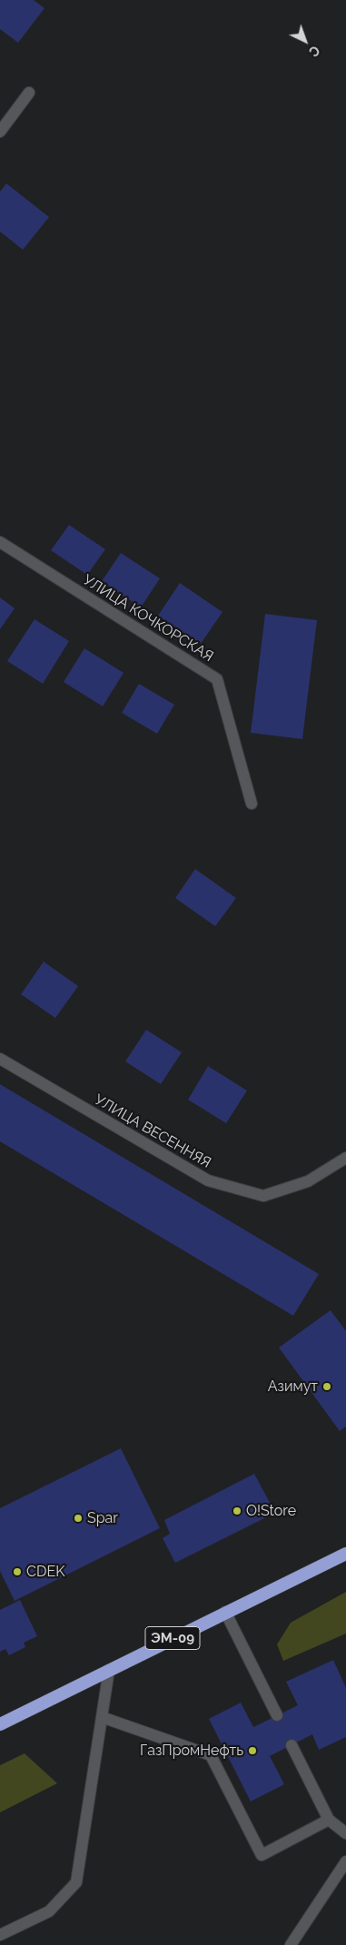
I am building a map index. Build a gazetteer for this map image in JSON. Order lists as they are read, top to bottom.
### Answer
{
  "streets": {
    "highway": ["ЭМ-09"],
    "street": ["УЛИЦА КОЧКОРСКАЯ", "УЛИЦА ВЕСЕННЯЯ"]
  },
  "places": [
    "Азимут",
    "O!Store",
    "Spar",
    "CDEK",
    "ГазПромНефть"
  ],
  "north": "bottom right"
}
